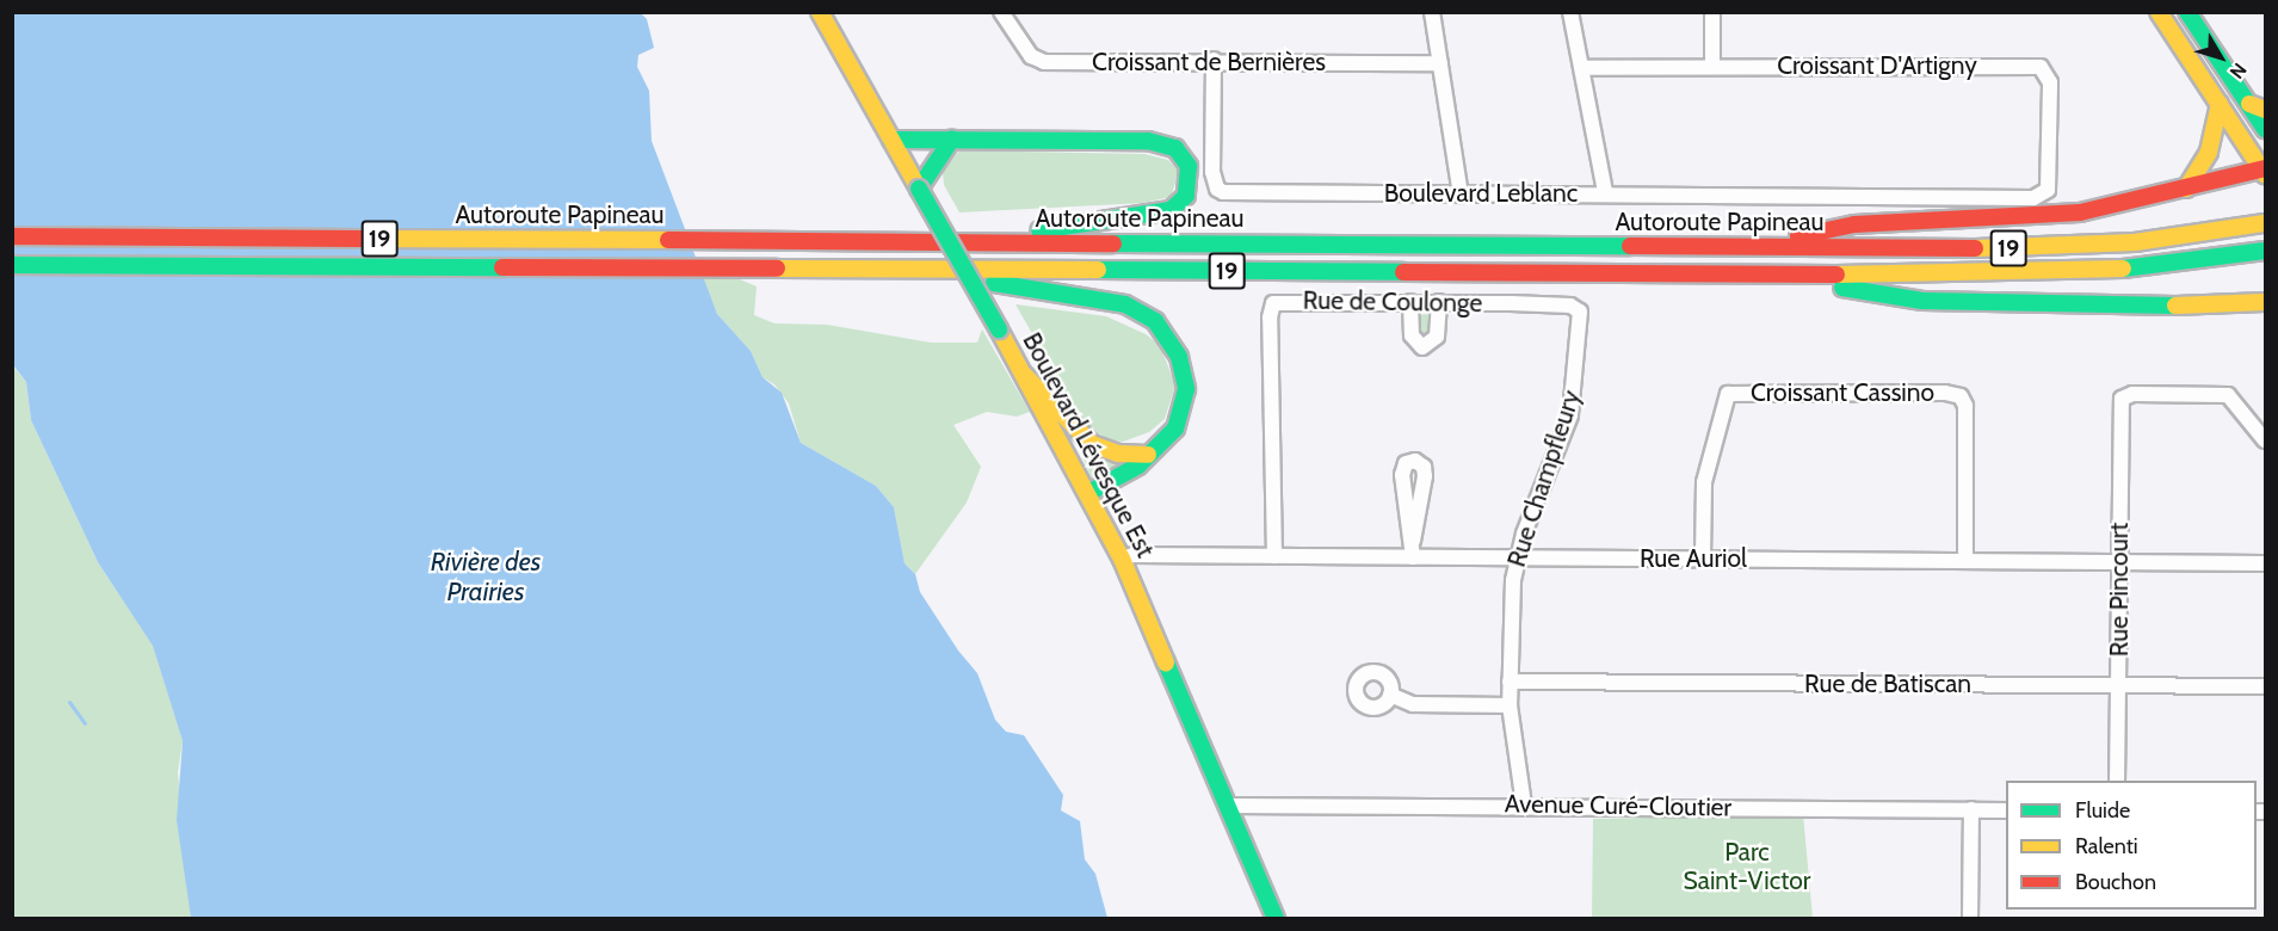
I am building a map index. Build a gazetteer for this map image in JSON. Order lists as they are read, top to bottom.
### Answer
{
  "streets": {
    "main road": ["Autoroute Papineau", "19", "Boulevard Lévesque Est"],
    "street": [
      "Croissant de Bernières",
      "Croissant D'Artigny",
      "Boulevard Leblanc",
      "Rue de Coulonge",
      "Croissant Cassino",
      "Rue Champfleury",
      "Rue Auriol",
      "Rue Pincourt",
      "Rue de Batiscan",
      "Avenue Curé-Cloutier"
    ]
  },
  "crossings": [
    ["Croissant de Bernières", "Boulevard Leblanc"],
    ["Croissant D'Artigny", "Boulevard Leblanc"],
    ["Rue de Coulonge", "Rue Champfleury"],
    ["Rue de Coulonge", "Rue Auriol"],
    ["Croissant Cassino", "Rue Auriol"],
    ["Boulevard Lévesque Est", "Rue Auriol"],
    ["Boulevard Lévesque Est", "Avenue Curé-Cloutier"],
    ["Rue Champfleury", "Rue Auriol"],
    ["Rue Champfleury", "Rue de Batiscan"],
    ["Rue Champfleury", "Avenue Curé-Cloutier"],
    ["Rue Auriol", "Rue Pincourt"],
    ["Rue Pincourt", "Rue de Batiscan"]
  ],
  "water": ["Rivière des Prairies"],
  "parks": ["Parc Saint-Victor"],
  "legend": ["Fluide", "Ralenti", "Bouchon"],
  "north": "bottom right"
}
